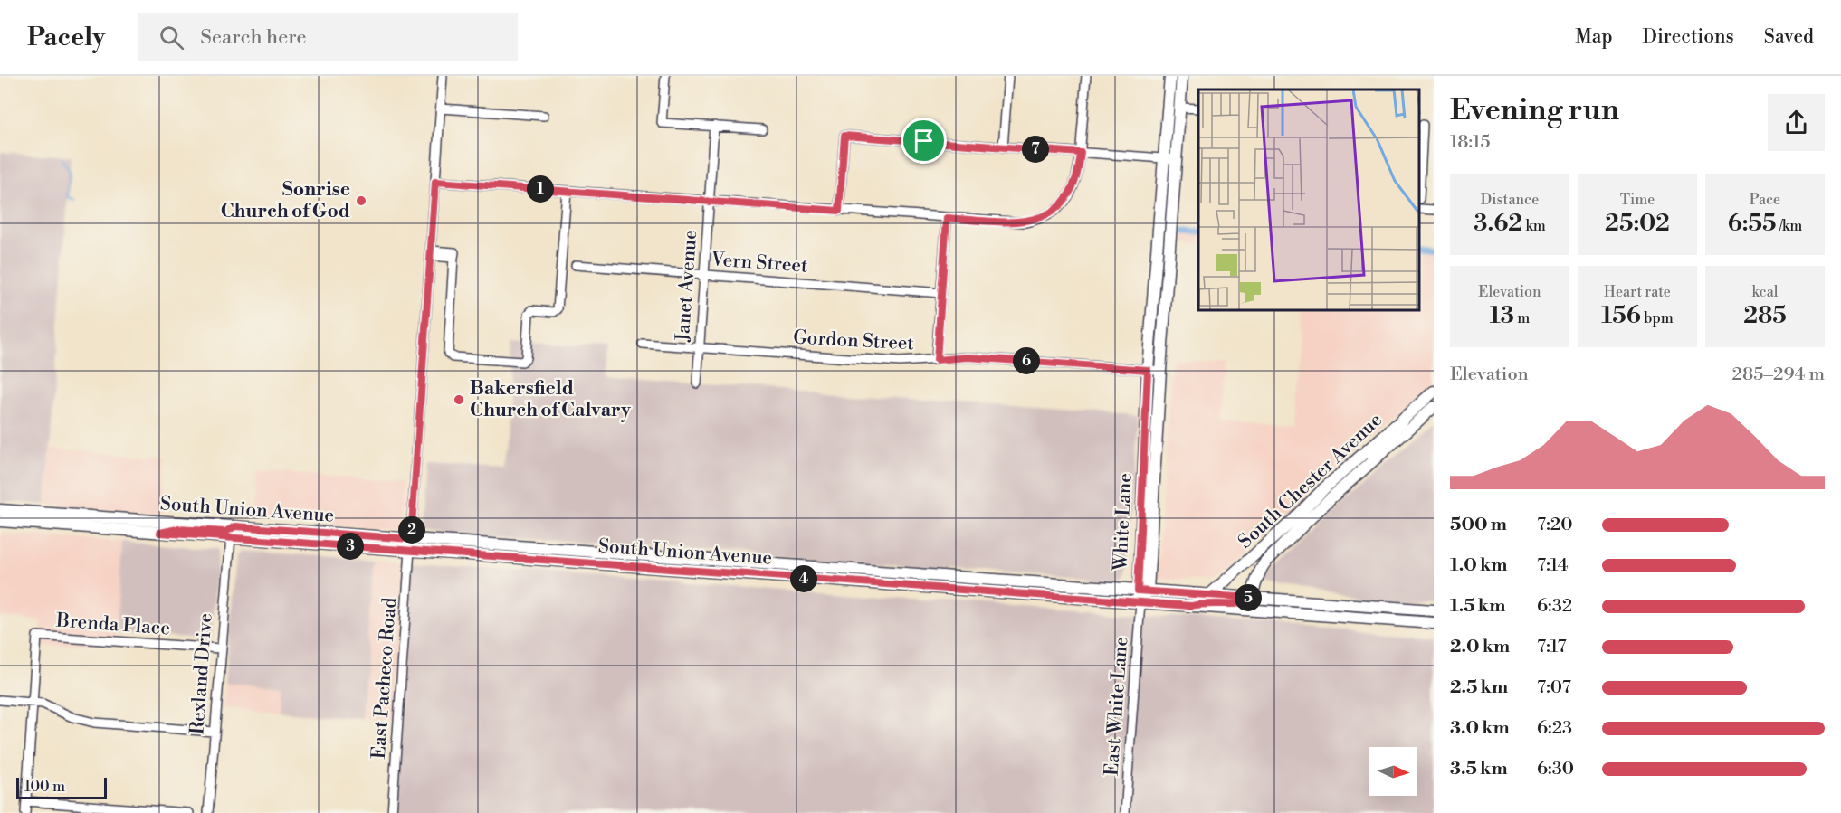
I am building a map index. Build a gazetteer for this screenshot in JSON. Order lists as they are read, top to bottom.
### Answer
{
  "streets": {
    "main road": ["South Chester Avenue", "South Union Avenue", "White Lane"],
    "street": [
      "Vern Street",
      "Janet Avenue",
      "Gordon Street",
      "Brenda Place",
      "Rexland Drive",
      "East Pacheco Road",
      "East White Lane"
    ]
  },
  "crossings": [
    ["Vern Street", "Janet Avenue"],
    ["Janet Avenue", "Gordon Street"],
    ["Gordon Street", "White Lane"],
    ["South Chester Avenue", "South Union Avenue"],
    ["South Union Avenue", "White Lane"],
    ["South Union Avenue", "Rexland Drive"],
    ["South Union Avenue", "East Pacheco Road"],
    ["South Union Avenue", "East White Lane"],
    ["White Lane", "East White Lane"],
    ["Brenda Place", "Rexland Drive"]
  ],
  "places": ["Sonrise Church of God", "Bakersfield Church of Calvary"],
  "scale_bar": "100 m",
  "north": "right",
  "page": {
    "header": "Pacely",
    "search": "Search here",
    "nav": ["Map", "Directions", "Saved"],
    "heading": ["Evening run", "18:15"],
    "pins": [
      "7",
      "1",
      "6",
      "2",
      "3",
      "4",
      "5"
    ],
    "stats": [
      ["Distance", "3.62 km"],
      ["Time", "25:02"],
      ["Pace", "6:55 /km"],
      ["Elevation", "13 m"],
      ["Heart rate", "156 bpm"],
      ["kcal", "285"]
    ],
    "chart": ["Elevation", "285–294 m"],
    "list": [
      {
        "name": "500 m",
        "note": "7:20"
      },
      {
        "name": "1.0 km",
        "note": "7:14"
      },
      {
        "name": "1.5 km",
        "note": "6:32"
      },
      {
        "name": "2.0 km",
        "note": "7:17"
      },
      {
        "name": "2.5 km",
        "note": "7:07"
      },
      {
        "name": "3.0 km",
        "note": "6:23"
      },
      {
        "name": "3.5 km",
        "note": "6:30"
      }
    ],
    "scale": "100 m"
  }
}
